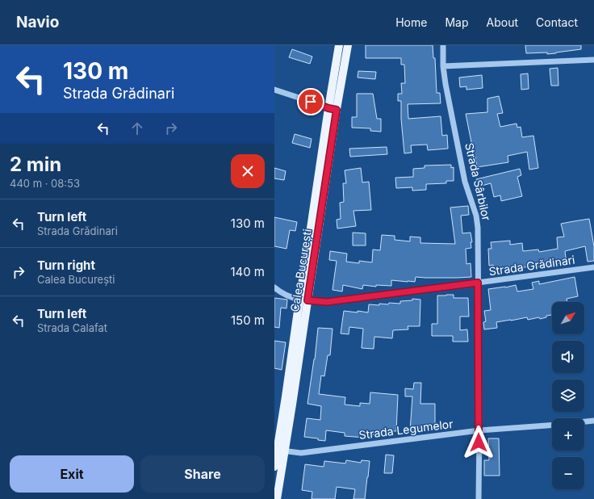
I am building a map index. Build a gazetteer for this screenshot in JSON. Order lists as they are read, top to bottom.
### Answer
{
  "streets": {
    "main road": ["Calea București"],
    "street": ["Strada Sârbilor", "Strada Grădinari", "Strada Legumelor"]
  },
  "crossings": [
    ["Strada Sârbilor", "Strada Grădinari"],
    ["Strada Sârbilor", "Strada Legumelor"],
    ["Strada Grădinari", "Calea București"],
    ["Calea București", "Strada Legumelor"]
  ],
  "north": "top right",
  "page": {
    "header": "Navio",
    "nav": [
      "Home",
      "Map",
      "About",
      "Contact"
    ],
    "turn": ["130 m", "Strada Grădinari"],
    "heading": ["2 min", "440 m · 08:53"],
    "list": [
      {
        "name": "Turn left",
        "note": "Strada Grădinari",
        "value": "130 m"
      },
      {
        "name": "Turn right",
        "note": "Calea București",
        "value": "140 m"
      },
      {
        "name": "Turn left",
        "note": "Strada Calafat",
        "value": "150 m"
      }
    ],
    "map_buttons": ["+", "−"],
    "buttons": ["Exit", "Share"]
  }
}
